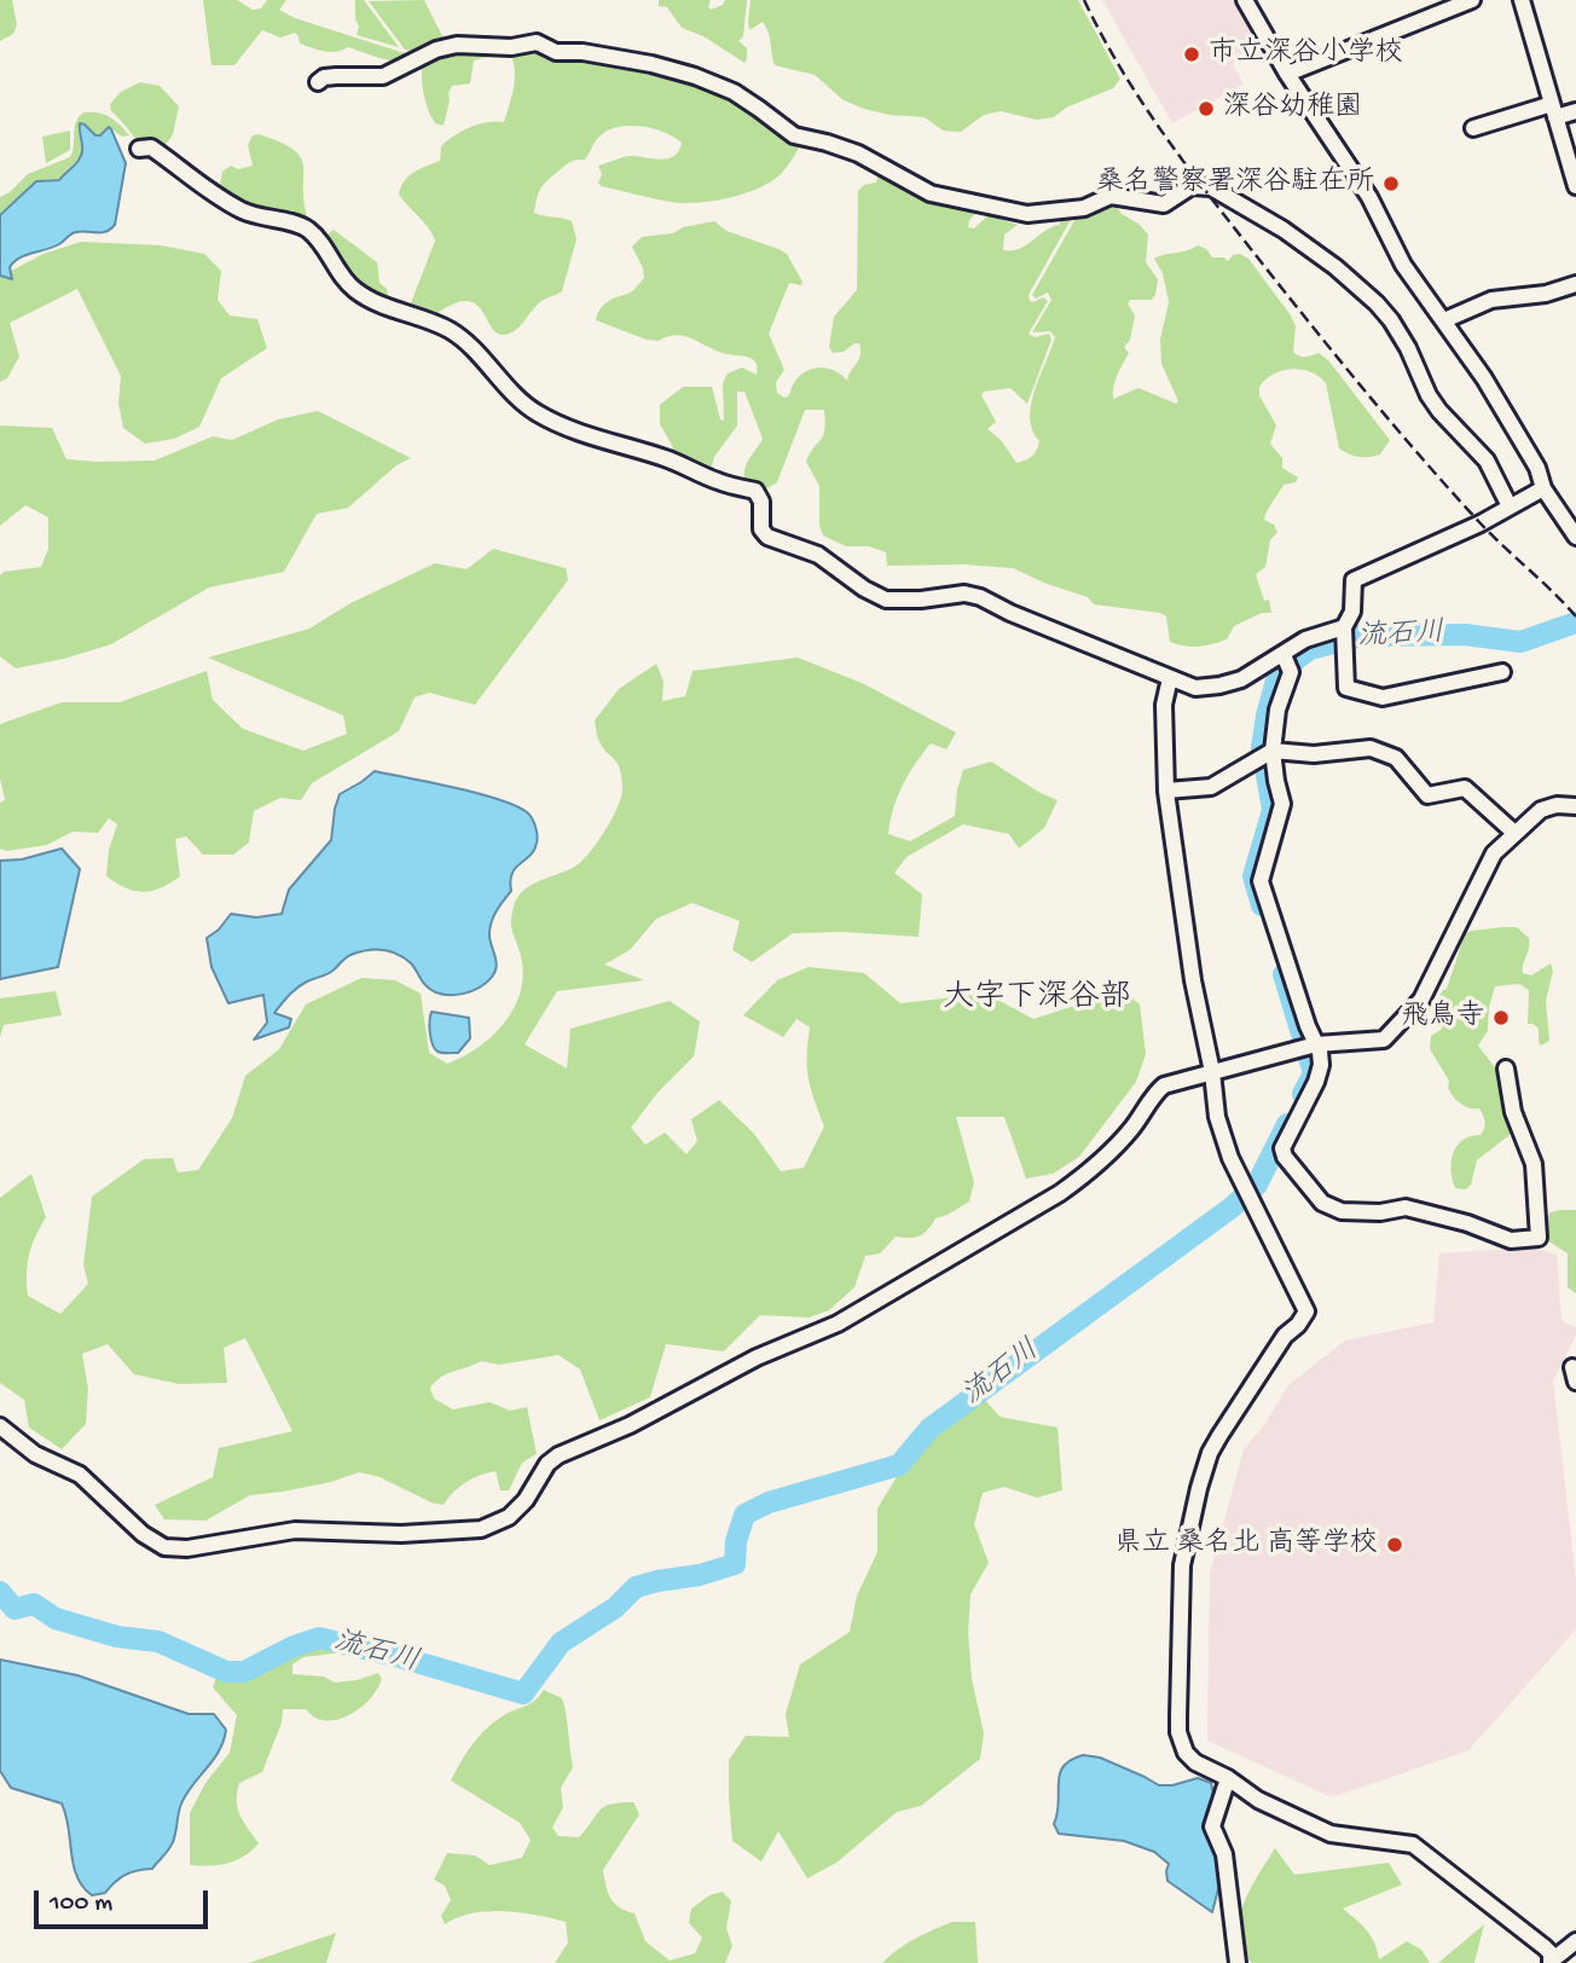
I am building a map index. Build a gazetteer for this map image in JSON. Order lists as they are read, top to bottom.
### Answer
{
  "districts": ["大字下深谷部"],
  "water": ["流石川"],
  "places": [
    "市立深谷小学校",
    "深谷幼稚園",
    "桑名警察署深谷駐在所",
    "飛鳥寺",
    "県立 桑名北 高等学校"
  ],
  "scale_bar": "100 m"
}
